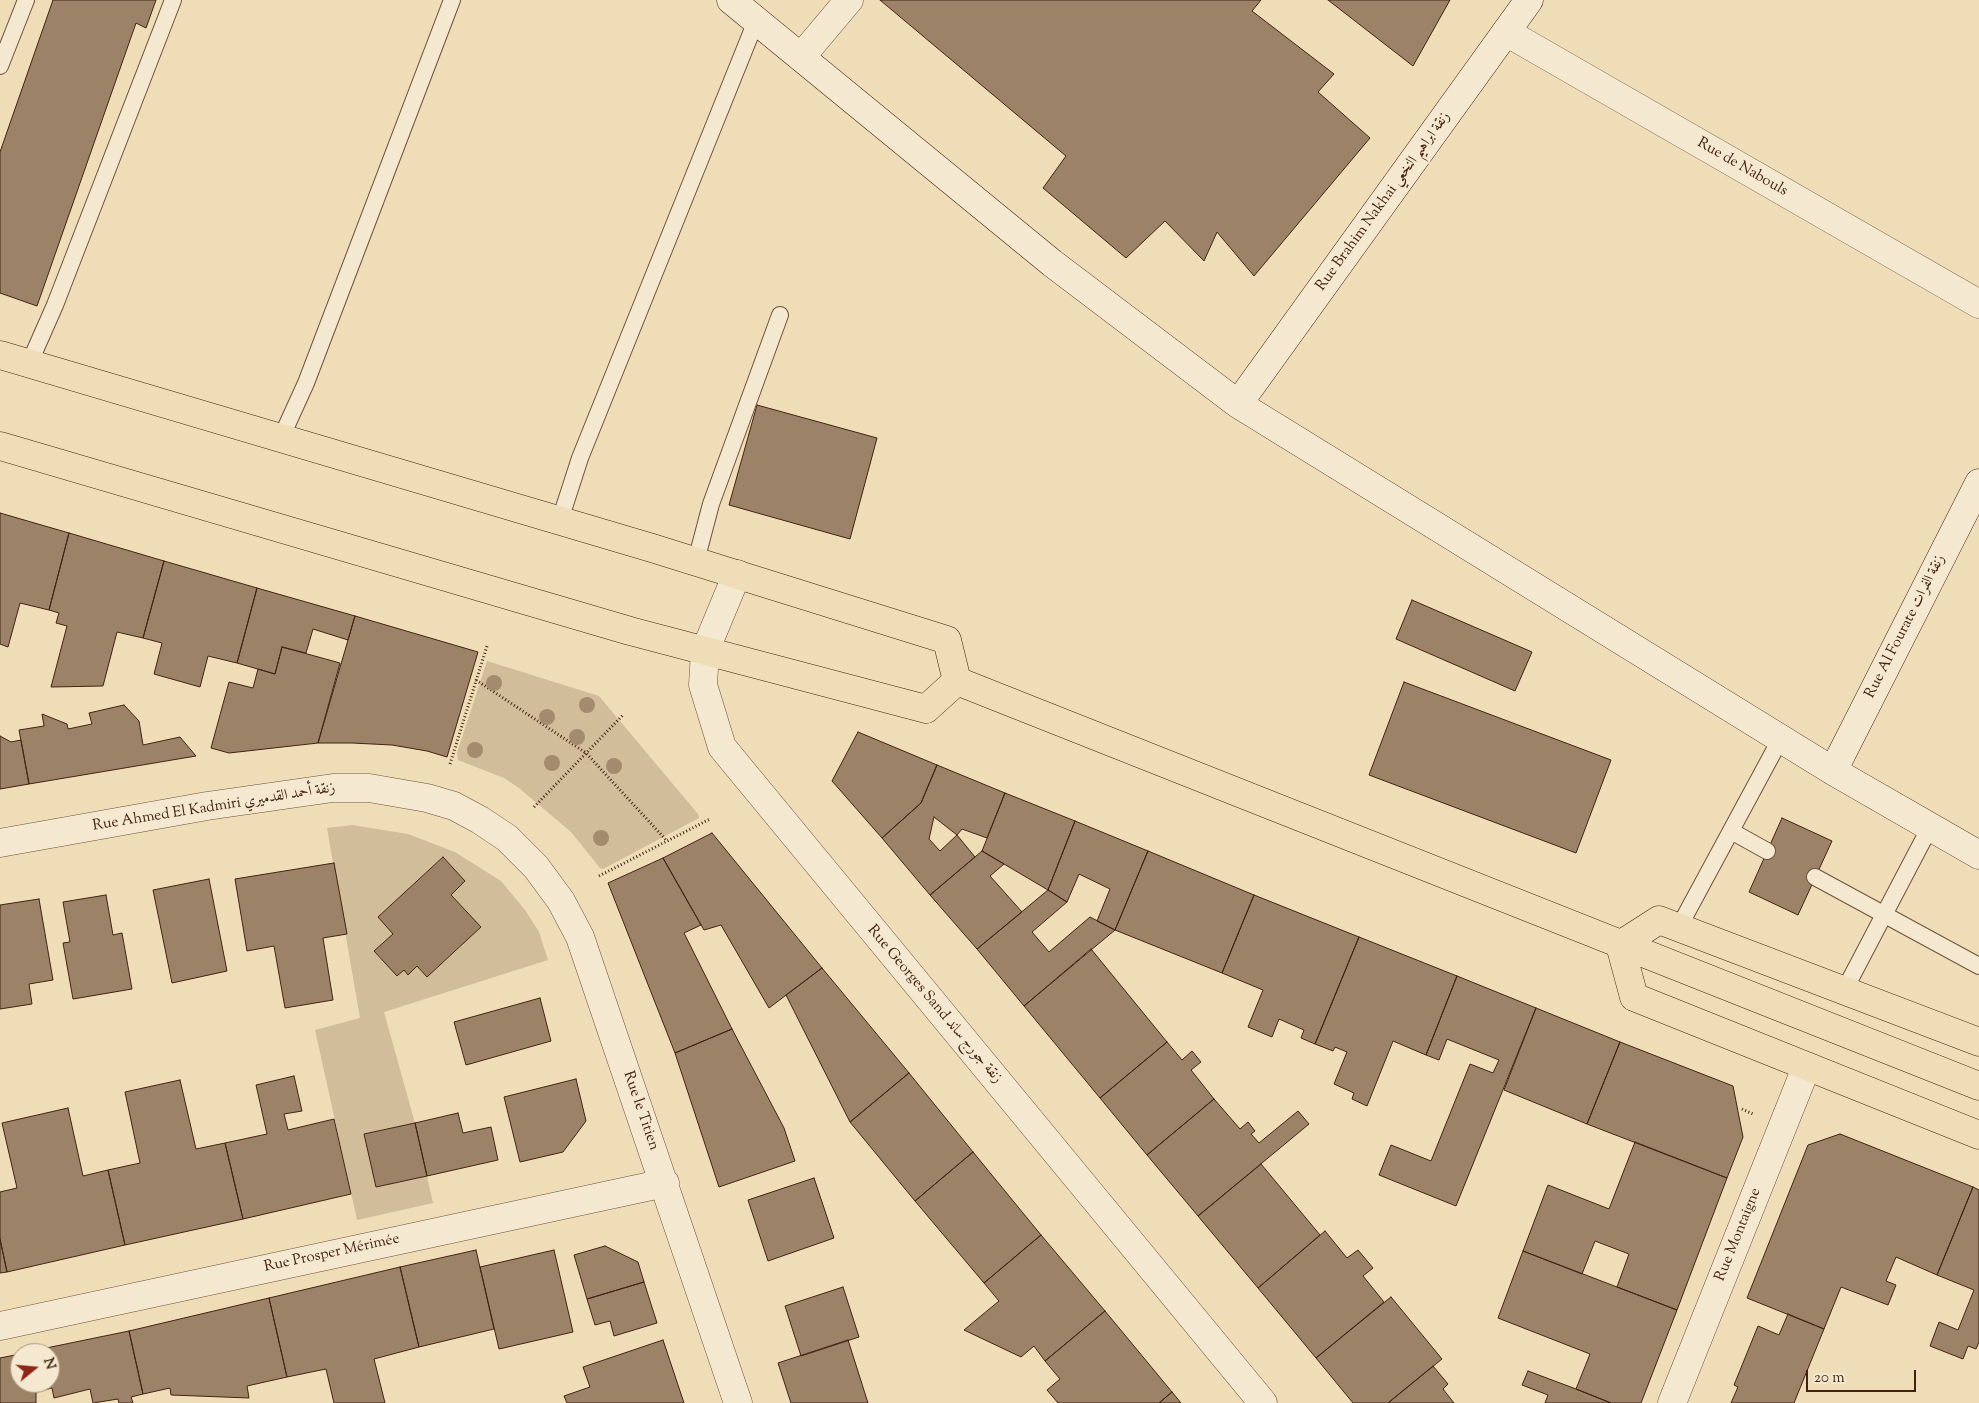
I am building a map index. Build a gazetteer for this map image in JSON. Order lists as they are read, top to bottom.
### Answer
{
  "streets": {
    "street": [
      "Rue de Nabouls",
      "Rue Brahim Nakhai زنقة ابراهيم النخعي",
      "Rue Al Fourate زنقة الفرات",
      "Rue Ahmed El Kadmiri زنقة أحمد القدميري",
      "Rue Georges Sand زنقة جورج ساند",
      "Rue le Titien",
      "Rue Montaigne",
      "Rue Prosper Mérimée"
    ]
  },
  "crossings": [
    ["Rue de Nabouls", "Rue Brahim Nakhai زنقة ابراهيم النخعي"],
    ["Rue Ahmed El Kadmiri زنقة أحمد القدميري", "Rue le Titien"],
    ["Rue le Titien", "Rue Prosper Mérimée"]
  ],
  "scale_bar": "20 m",
  "north": "right"
}
